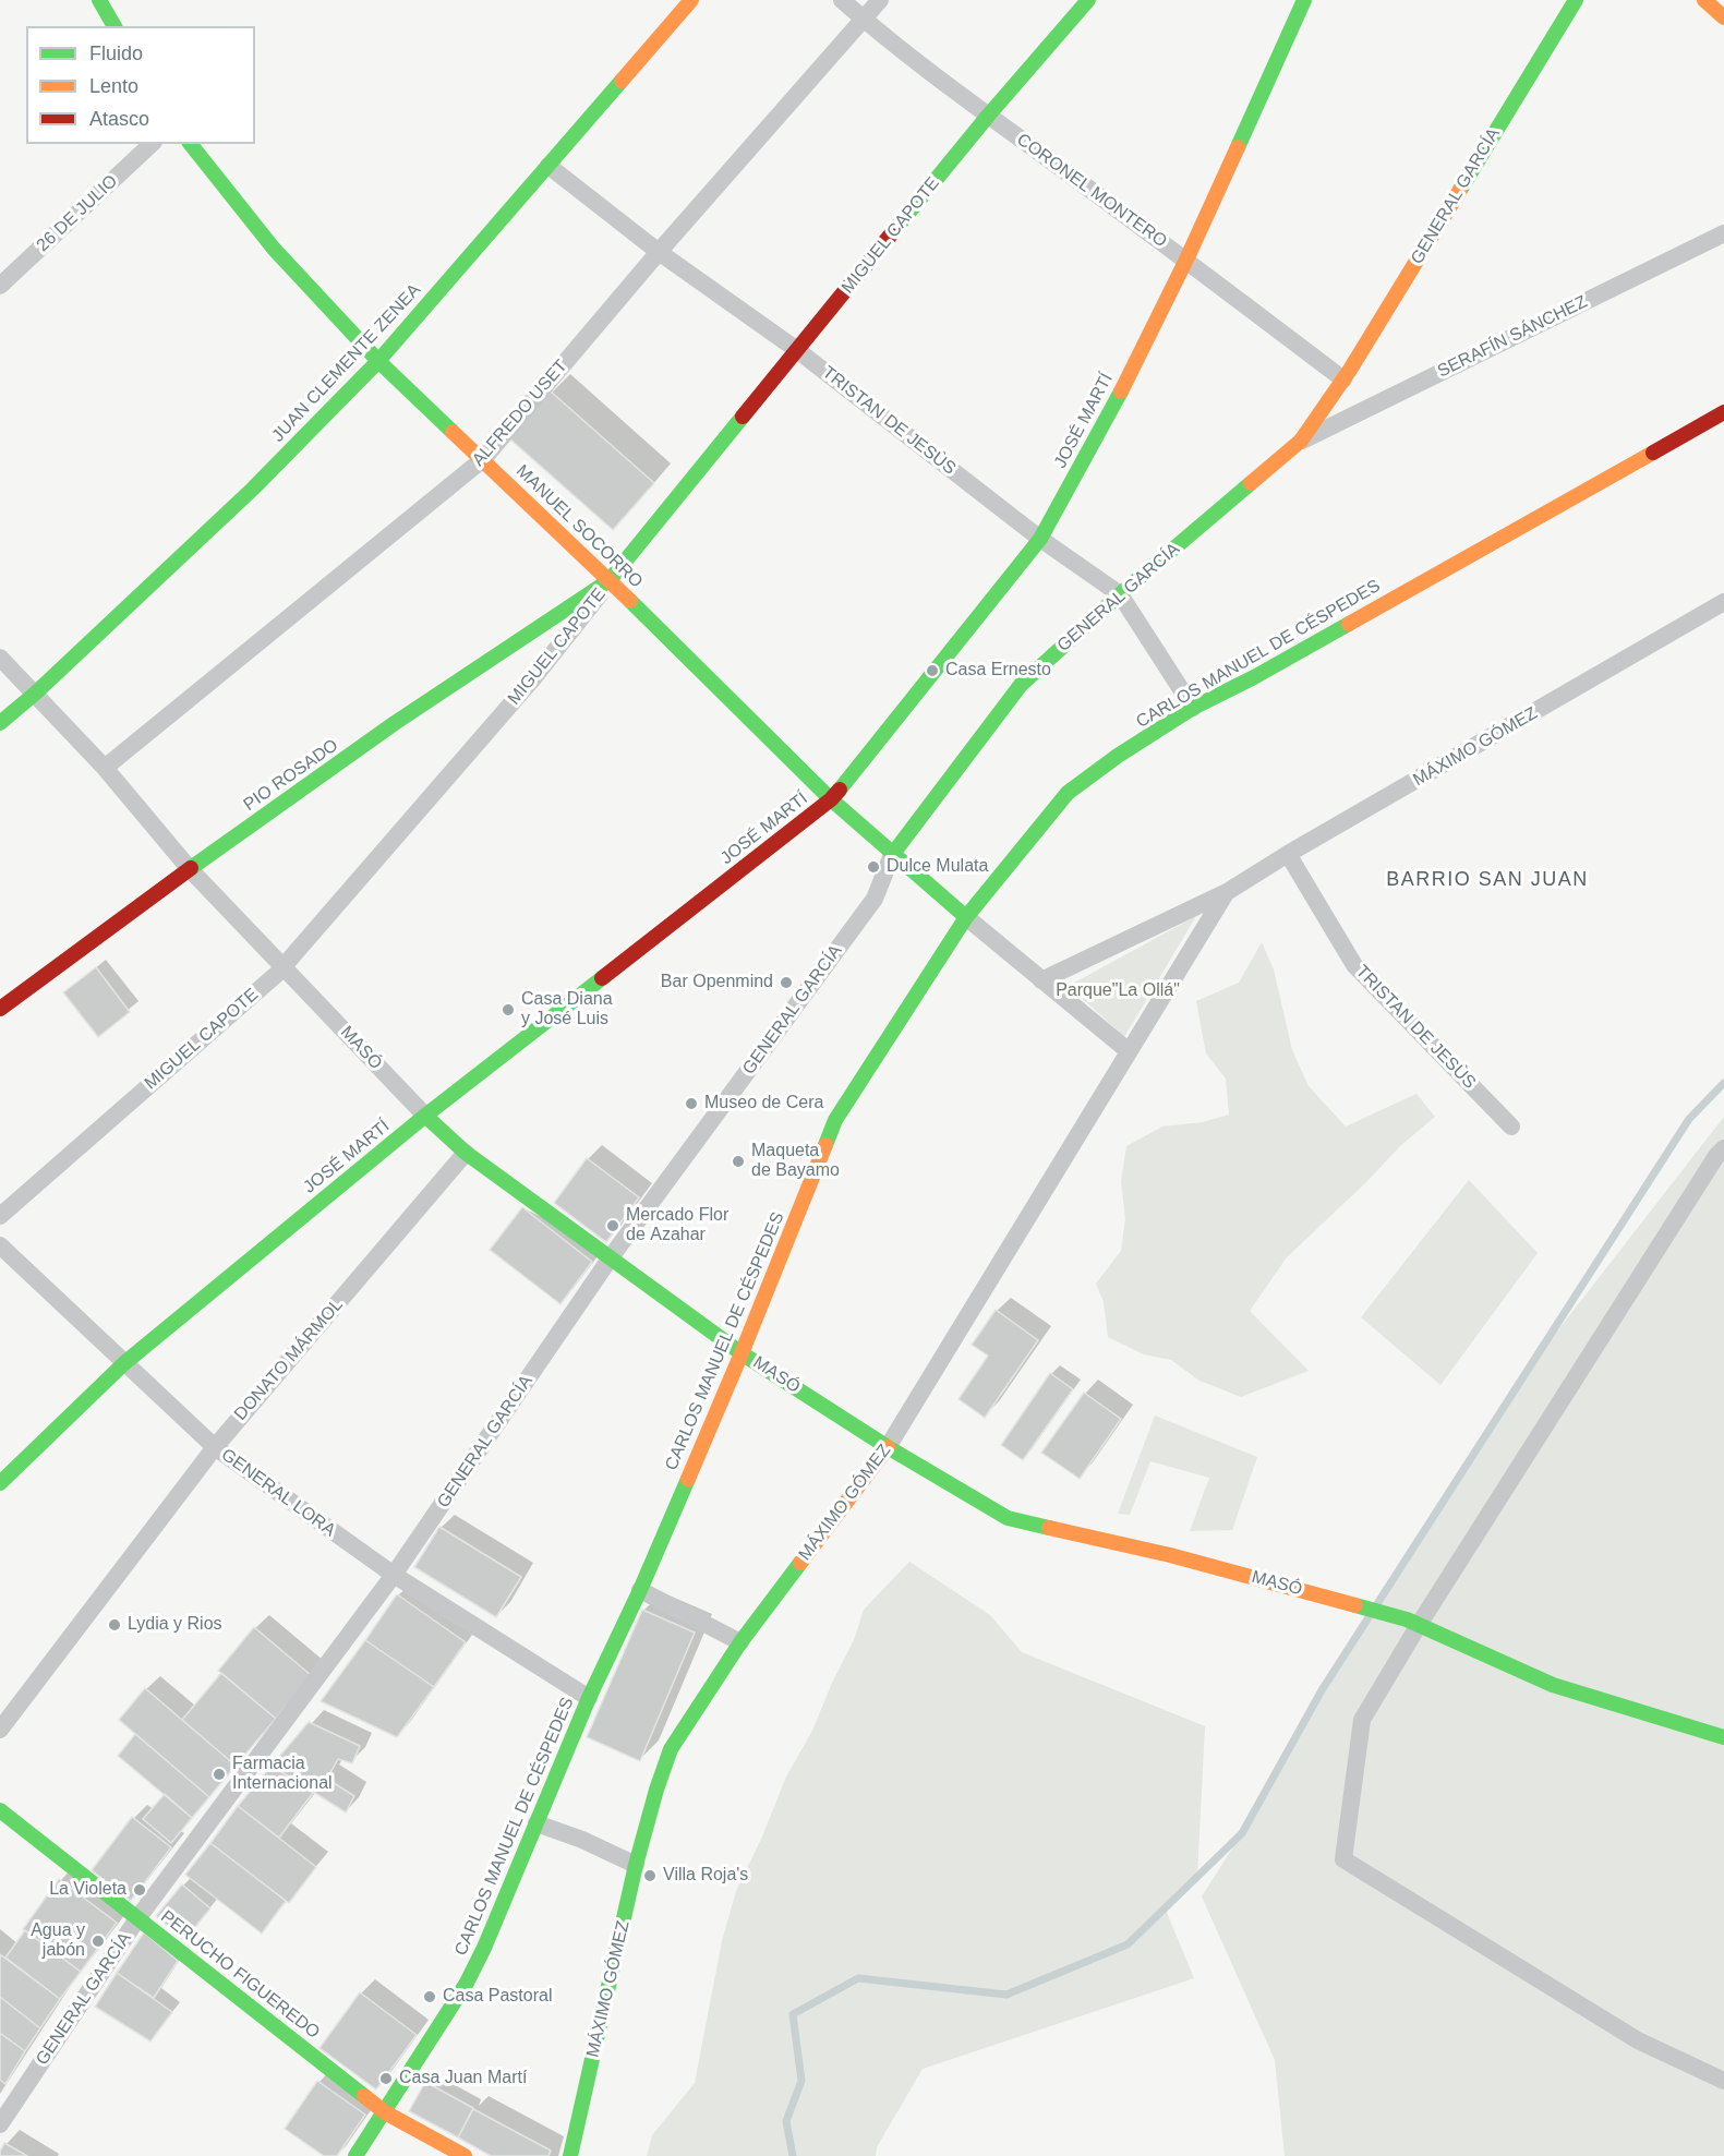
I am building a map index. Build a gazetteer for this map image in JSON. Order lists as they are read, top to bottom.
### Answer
{
  "streets": {
    "street": [
      "CORONEL MONTERO",
      "GENERAL GARCÍA",
      "26 DE JULIO",
      "MIGUEL CAPOTE",
      "SERAFÍN SÁNCHEZ",
      "JUAN CLEMENTE ZENEA",
      "ALFREDO USET",
      "TRISTAN DE JESÙS",
      "JOSÉ MARTÍ",
      "MANUEL SOCORRO",
      "CARLOS MANUEL DE CÉSPEDES",
      "MÁXIMO GÓMEZ",
      "PIO ROSADO",
      "MASÓ",
      "DONATO MÁRMOL",
      "GENERAL LORA",
      "PERUCHO FIGUEREDO"
    ]
  },
  "crossings": [
    ["CORONEL MONTERO", "GENERAL GARCÍA"],
    ["CORONEL MONTERO", "MIGUEL CAPOTE"],
    ["CORONEL MONTERO", "ALFREDO USET"],
    ["CORONEL MONTERO", "JOSÉ MARTÍ"],
    ["GENERAL GARCÍA", "SERAFÍN SÁNCHEZ"],
    ["GENERAL GARCÍA", "TRISTAN DE JESÙS"],
    ["GENERAL GARCÍA", "MANUEL SOCORRO"],
    ["GENERAL GARCÍA", "MASÓ"],
    ["GENERAL GARCÍA", "GENERAL LORA"],
    ["GENERAL GARCÍA", "PERUCHO FIGUEREDO"],
    ["MIGUEL CAPOTE", "TRISTAN DE JESÙS"],
    ["MIGUEL CAPOTE", "MANUEL SOCORRO"],
    ["MIGUEL CAPOTE", "PIO ROSADO"],
    ["MIGUEL CAPOTE", "MASÓ"],
    ["JUAN CLEMENTE ZENEA", "TRISTAN DE JESÙS"],
    ["JUAN CLEMENTE ZENEA", "MANUEL SOCORRO"],
    ["JUAN CLEMENTE ZENEA", "MASÓ"],
    ["ALFREDO USET", "TRISTAN DE JESÙS"],
    ["ALFREDO USET", "MANUEL SOCORRO"],
    ["ALFREDO USET", "MASÓ"],
    ["TRISTAN DE JESÙS", "JOSÉ MARTÍ"],
    ["TRISTAN DE JESÙS", "CARLOS MANUEL DE CÉSPEDES"],
    ["TRISTAN DE JESÙS", "MÁXIMO GÓMEZ"],
    ["JOSÉ MARTÍ", "MANUEL SOCORRO"],
    ["JOSÉ MARTÍ", "MASÓ"],
    ["JOSÉ MARTÍ", "GENERAL LORA"],
    ["MANUEL SOCORRO", "CARLOS MANUEL DE CÉSPEDES"],
    ["MANUEL SOCORRO", "PIO ROSADO"],
    ["CARLOS MANUEL DE CÉSPEDES", "MASÓ"],
    ["CARLOS MANUEL DE CÉSPEDES", "GENERAL LORA"],
    ["CARLOS MANUEL DE CÉSPEDES", "PERUCHO FIGUEREDO"],
    ["MÁXIMO GÓMEZ", "MASÓ"],
    ["PIO ROSADO", "MASÓ"],
    ["MASÓ", "DONATO MÁRMOL"],
    ["DONATO MÁRMOL", "GENERAL LORA"]
  ],
  "districts": ["BARRIO SAN JUAN"],
  "parks": ["Parque\"La Ollá\""],
  "places": [
    "Casa Ernesto",
    "Dulce Mulata",
    "Bar Openmind",
    "Casa Diana y José Luis",
    "Museo de Cera",
    "Maqueta de Bayamo",
    "Mercado Flor de Azahar",
    "Lydia y Rios",
    "Farmacia Internacional",
    "Villa Roja's",
    "La Violeta",
    "Agua y jabón",
    "Casa Pastoral",
    "Casa Juan Martí"
  ],
  "legend": ["Fluido", "Lento", "Atasco"]
}
